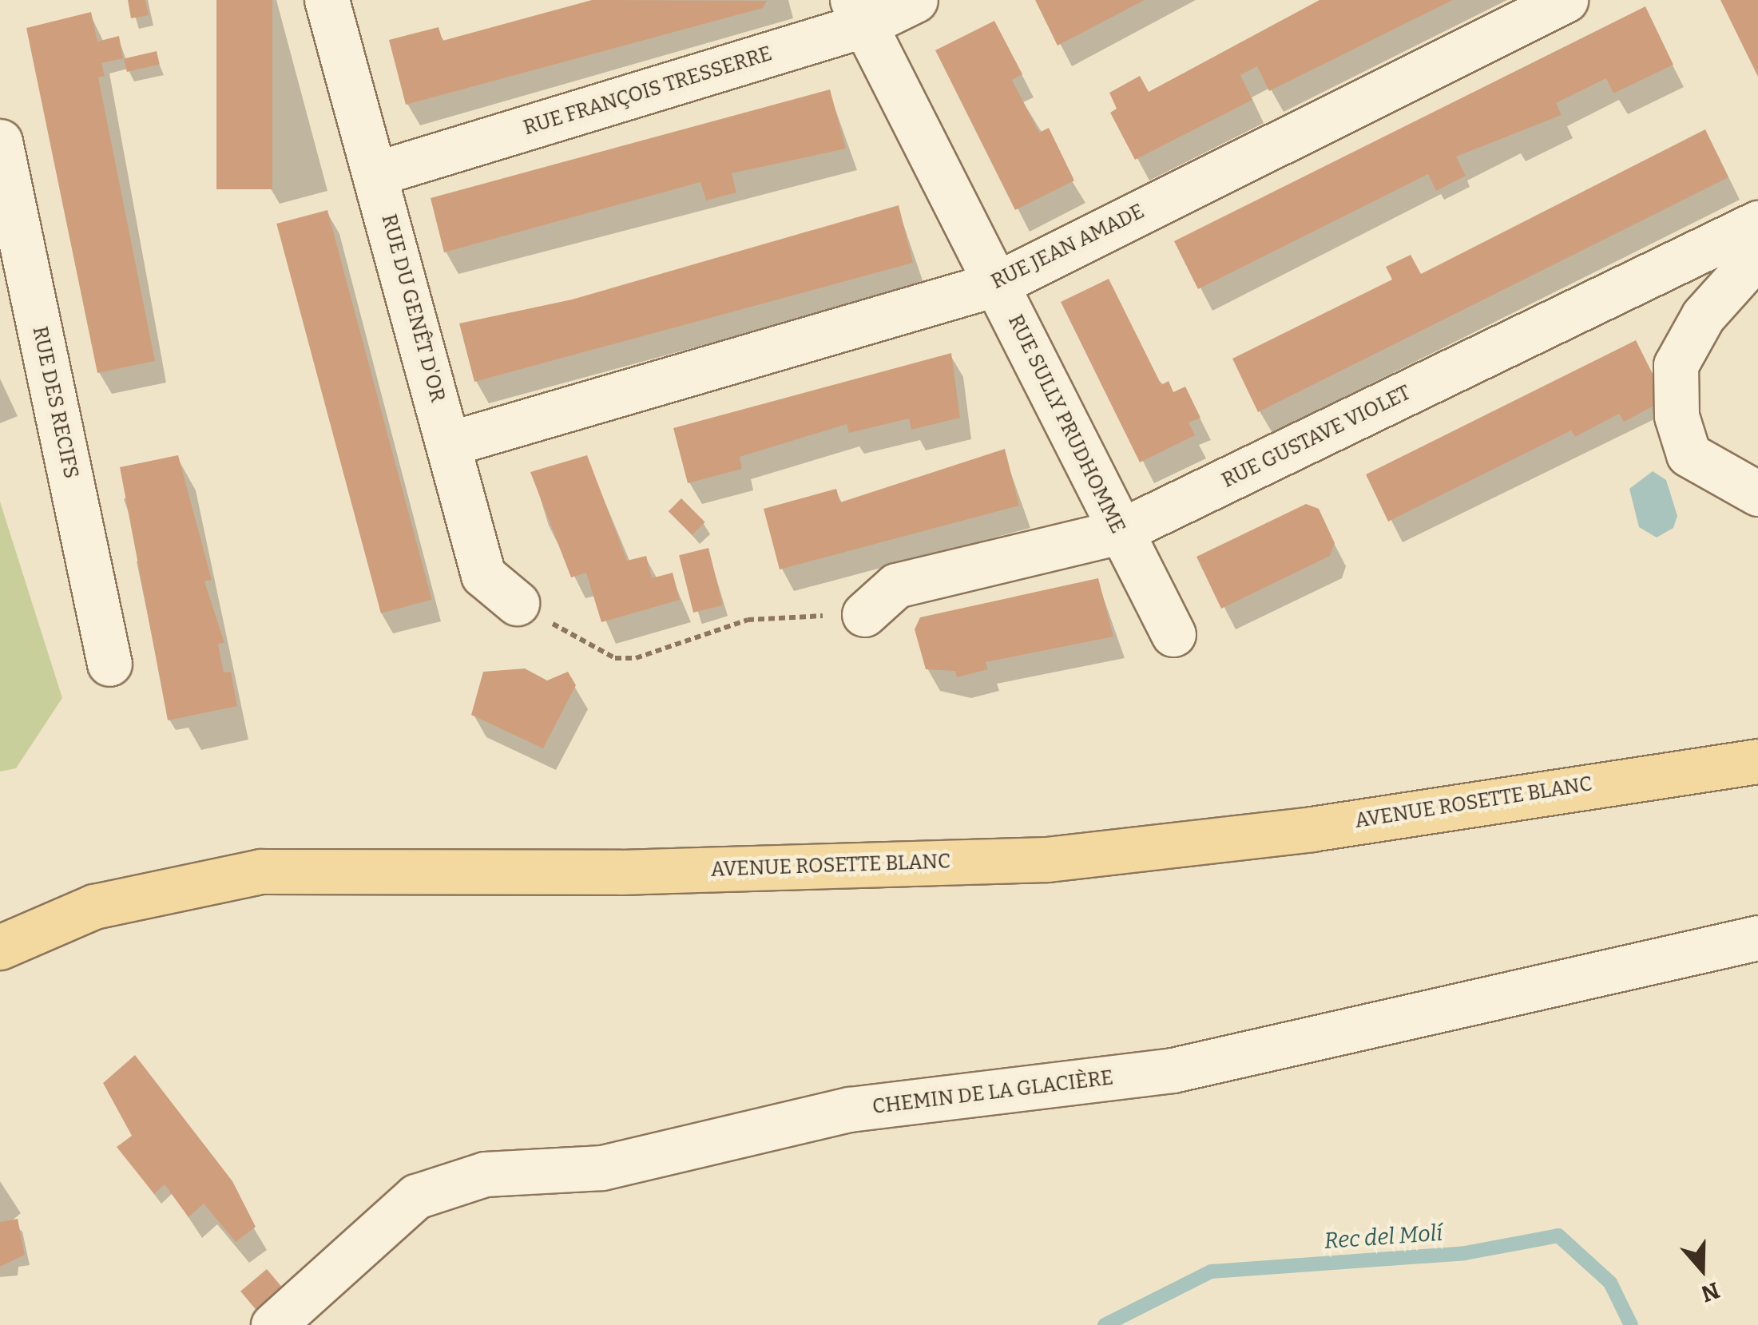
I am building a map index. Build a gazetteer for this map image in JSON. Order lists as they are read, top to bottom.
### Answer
{
  "streets": {
    "main road": ["AVENUE ROSETTE BLANC"],
    "street": [
      "RUE FRANÇOIS TRESSERRE",
      "RUE JEAN AMADE",
      "RUE DU GENÊT D'OR",
      "RUE DES RECIFS",
      "RUE SULLY PRUDHOMME",
      "RUE GUSTAVE VIOLET",
      "CHEMIN DE LA GLACIÈRE"
    ]
  },
  "crossings": [
    ["RUE FRANÇOIS TRESSERRE", "RUE DU GENÊT D'OR"],
    ["RUE FRANÇOIS TRESSERRE", "RUE SULLY PRUDHOMME"],
    ["RUE JEAN AMADE", "RUE DU GENÊT D'OR"],
    ["RUE JEAN AMADE", "RUE SULLY PRUDHOMME"],
    ["RUE SULLY PRUDHOMME", "RUE GUSTAVE VIOLET"]
  ],
  "water": ["Rec del Molí"],
  "north": "bottom"
}
